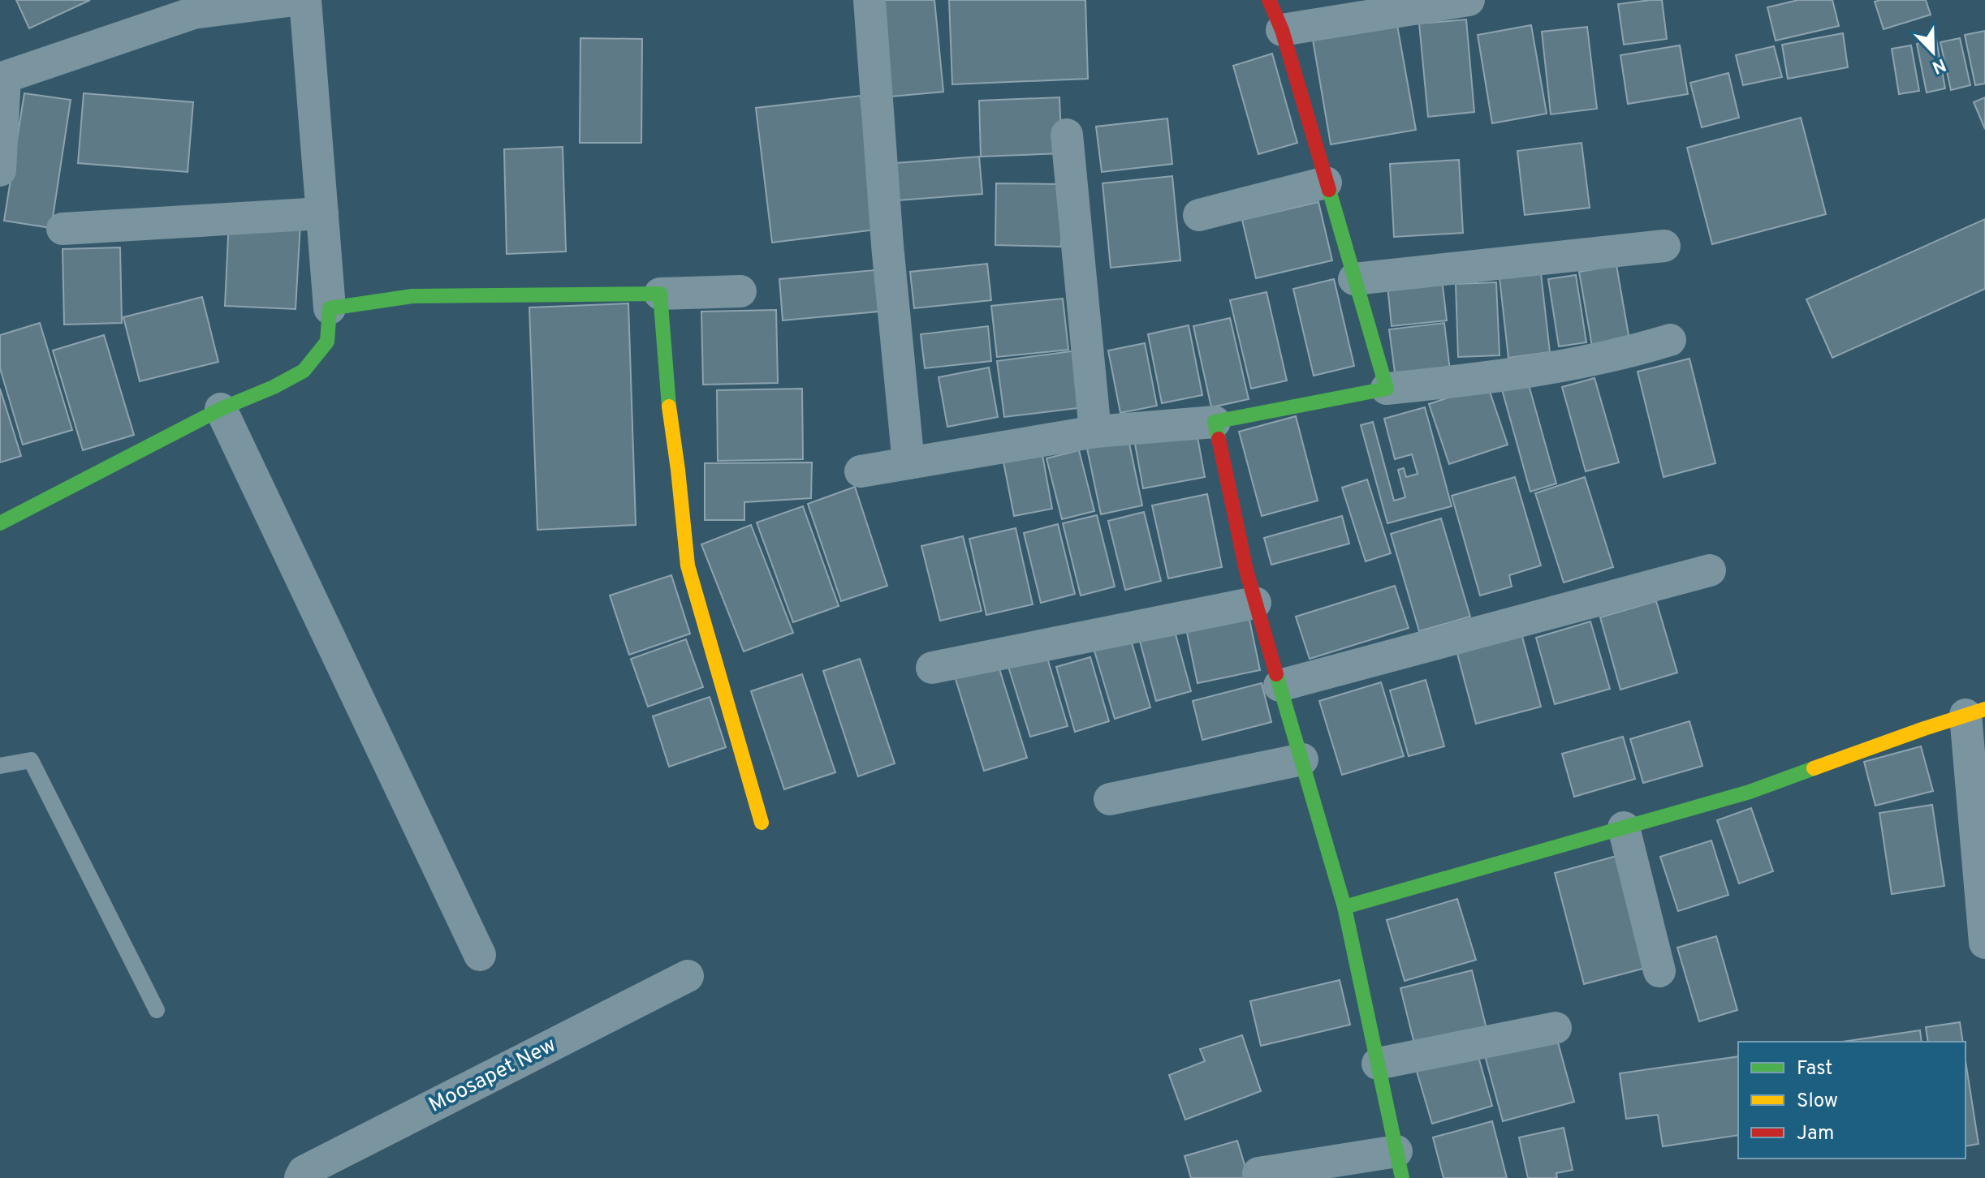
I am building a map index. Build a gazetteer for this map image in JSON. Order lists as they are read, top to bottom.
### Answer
{
  "streets": {
    "street": ["Moosapet New"]
  },
  "legend": ["Fast", "Slow", "Jam"],
  "north": "bottom right"
}
